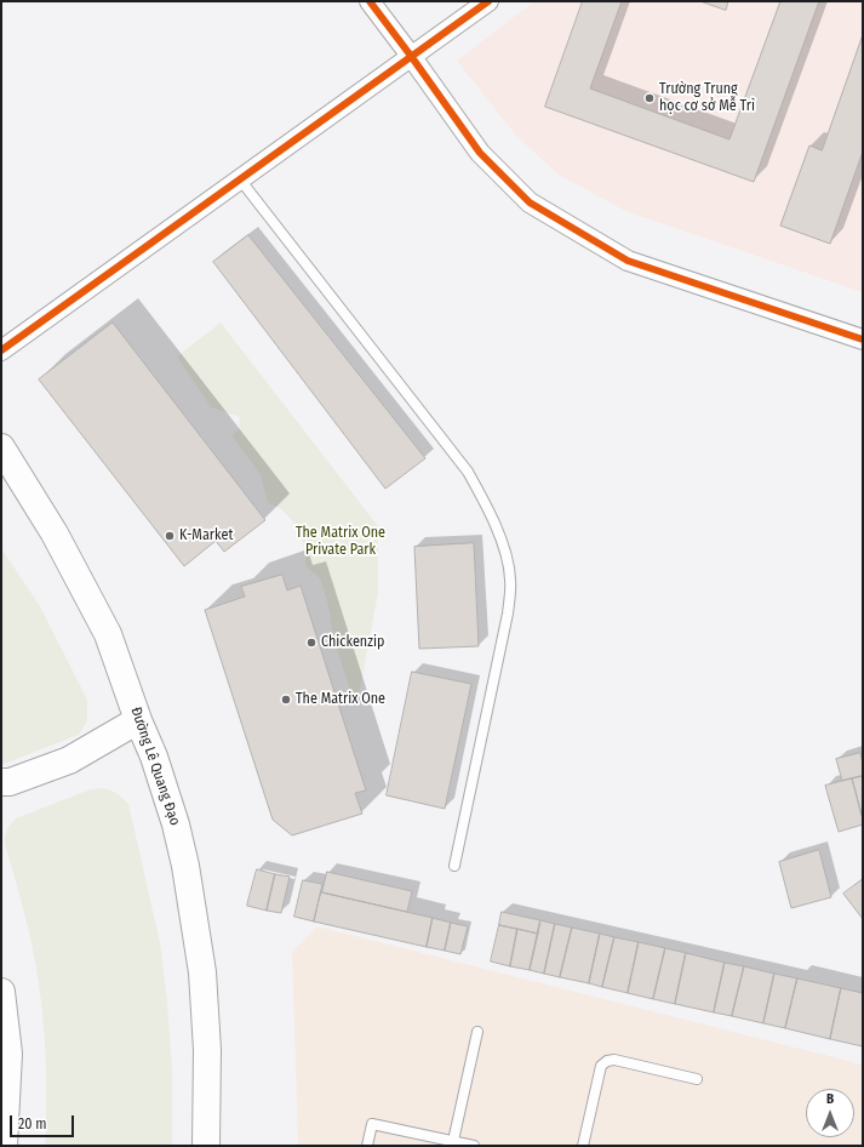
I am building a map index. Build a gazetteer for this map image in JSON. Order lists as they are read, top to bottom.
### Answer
{
  "streets": {
    "main road": ["Đường Lê Quang Đạo"]
  },
  "parks": ["The Matrix One Private Park"],
  "places": [
    "Trường Trung học cơ sở Mễ Trì",
    "K-Market",
    "Chickenzip",
    "The Matrix One"
  ],
  "scale_bar": "20 m",
  "north": "top"
}
